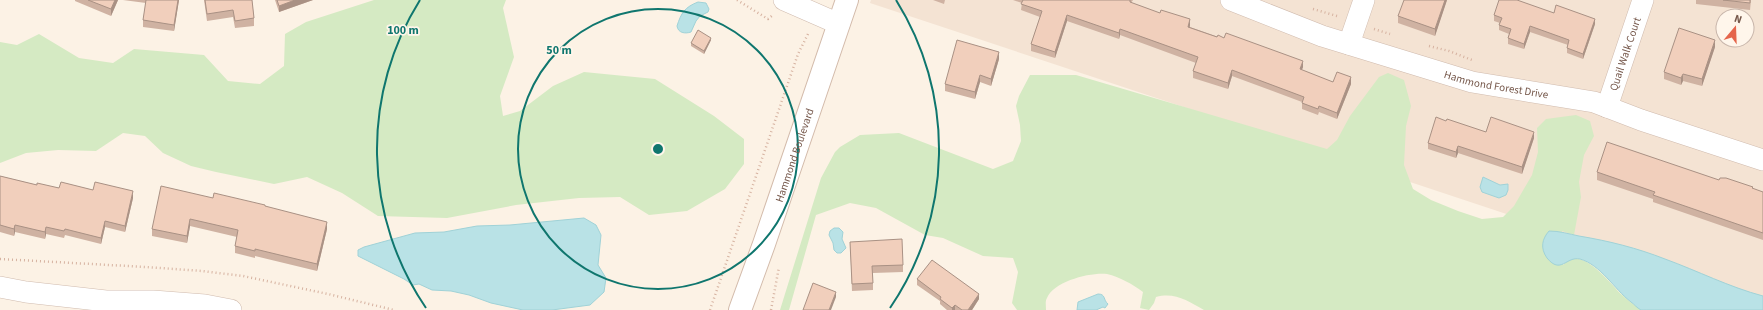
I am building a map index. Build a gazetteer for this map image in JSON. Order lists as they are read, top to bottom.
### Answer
{
  "streets": {
    "street": ["Quail Walk Court", "Hammond Forest Drive", "Hammond Boulevard"]
  },
  "crossings": [
    ["Quail Walk Court", "Hammond Forest Drive"]
  ],
  "north": "top",
  "rings": ["100 m", "50 m"]
}
